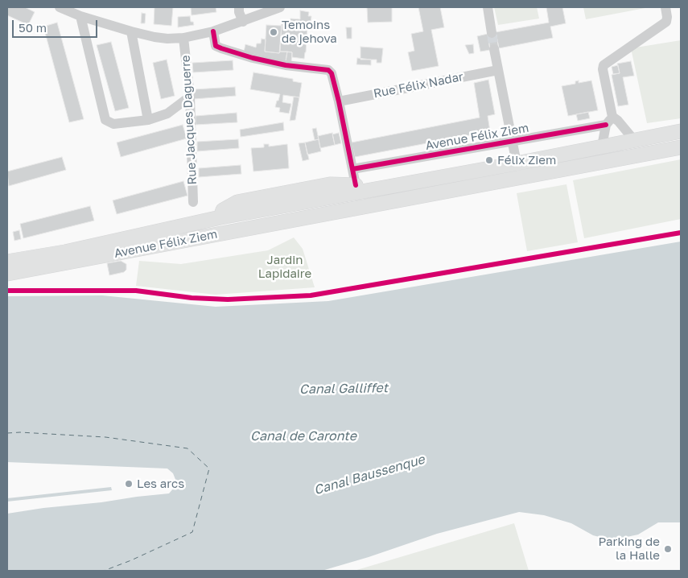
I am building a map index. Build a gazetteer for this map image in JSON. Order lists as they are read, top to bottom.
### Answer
{
  "streets": {
    "main road": ["Avenue Félix Ziem"],
    "street": ["Rue Félix Nadar", "Rue Jacques Daguerre"]
  },
  "water": ["Canal Galliffet", "Canal de Caronte", "Canal Baussenque"],
  "parks": ["Jardin Lapidaire"],
  "places": [
    "Temoins de jehova",
    "Félix Ziem",
    "Les arcs",
    "Parking de la Halle"
  ],
  "scale_bar": "50 m"
}
